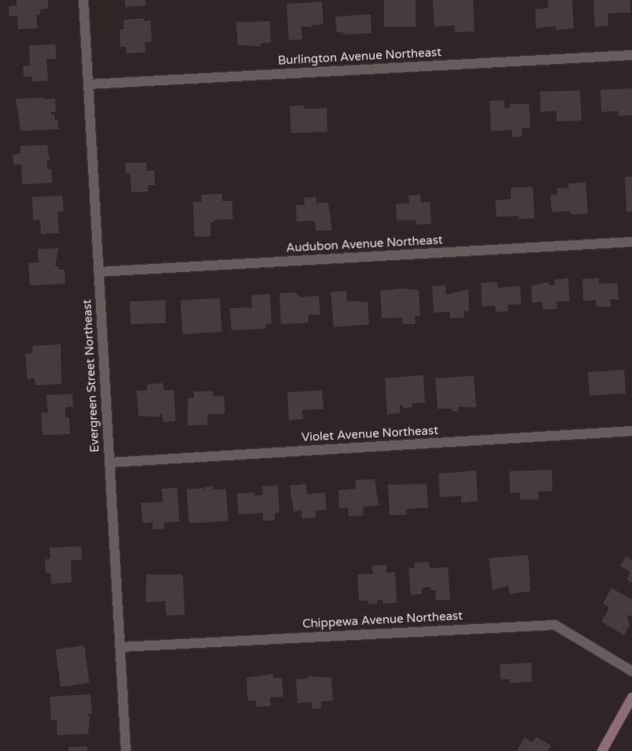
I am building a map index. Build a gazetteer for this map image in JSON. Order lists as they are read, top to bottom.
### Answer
{
  "streets": {
    "street": [
      "Burlington Avenue Northeast",
      "Audubon Avenue Northeast",
      "Evergreen Street Northeast",
      "Violet Avenue Northeast",
      "Chippewa Avenue Northeast"
    ]
  },
  "crossings": [
    ["Burlington Avenue Northeast", "Evergreen Street Northeast"],
    ["Audubon Avenue Northeast", "Evergreen Street Northeast"],
    ["Evergreen Street Northeast", "Violet Avenue Northeast"],
    ["Evergreen Street Northeast", "Chippewa Avenue Northeast"]
  ]
}
